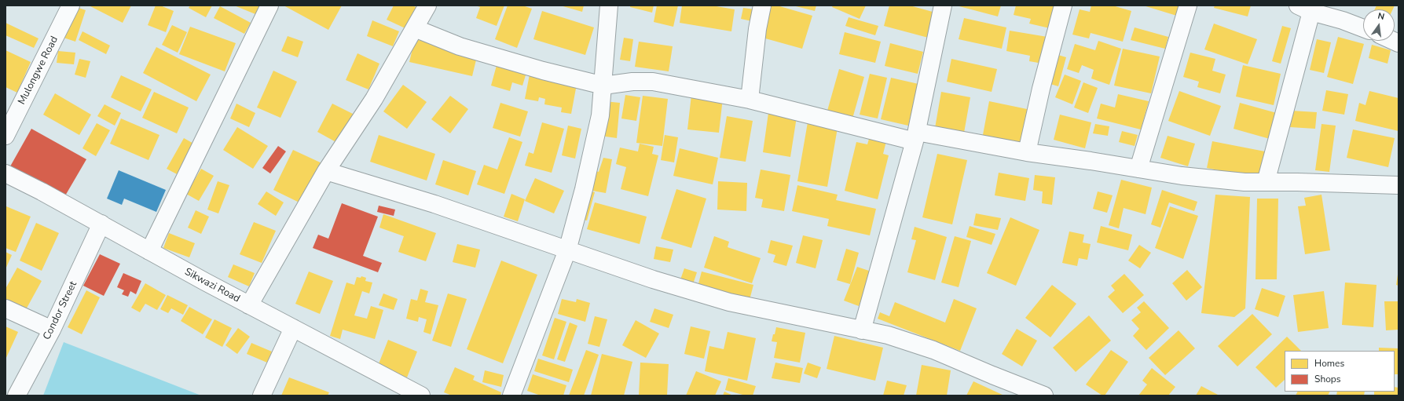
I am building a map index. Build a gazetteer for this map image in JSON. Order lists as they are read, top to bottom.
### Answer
{
  "streets": {
    "street": ["Mulongwe Road", "Sikwazi Road", "Condor Street"]
  },
  "crossings": [
    ["Sikwazi Road", "Condor Street"]
  ],
  "legend": ["Homes", "Shops"],
  "north": "top"
}
